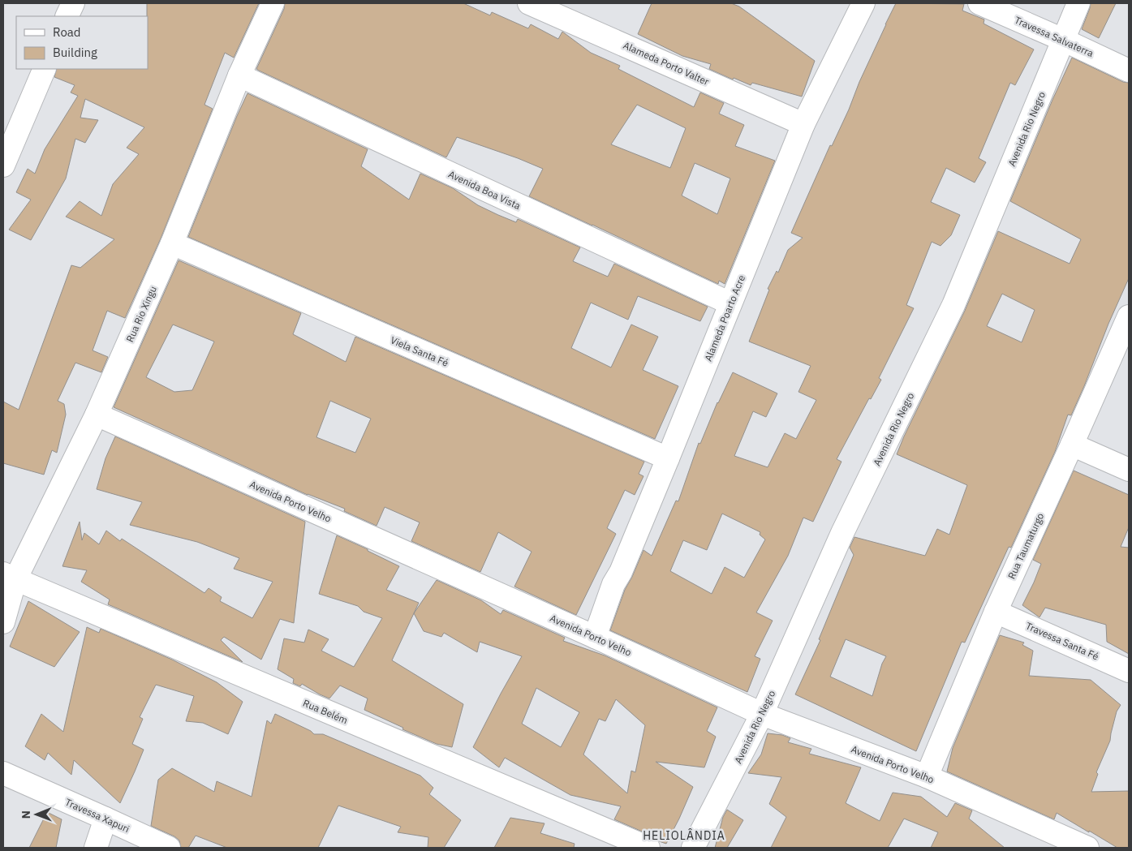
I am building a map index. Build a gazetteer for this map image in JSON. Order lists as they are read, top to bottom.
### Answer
{
  "streets": {
    "street": [
      "Travessa Salvaterra",
      "Alameda Porto Valter",
      "Avenida Rio Negro",
      "Avenida Boa Vista",
      "Rua Rio Xingu",
      "Alameda Poarto Acre",
      "Viela Santa Fé",
      "Avenida Porto Velho",
      "Rua Taumaturgo",
      "Travessa Santa Fé",
      "Rua Belém",
      "Travessa Xapuri"
    ]
  },
  "crossings": [
    ["Travessa Salvaterra", "Avenida Rio Negro"],
    ["Alameda Porto Valter", "Alameda Poarto Acre"],
    ["Avenida Rio Negro", "Avenida Porto Velho"],
    ["Avenida Boa Vista", "Rua Rio Xingu"],
    ["Avenida Boa Vista", "Alameda Poarto Acre"],
    ["Rua Rio Xingu", "Viela Santa Fé"],
    ["Rua Rio Xingu", "Avenida Porto Velho"],
    ["Rua Rio Xingu", "Rua Belém"],
    ["Alameda Poarto Acre", "Viela Santa Fé"],
    ["Alameda Poarto Acre", "Avenida Porto Velho"],
    ["Avenida Porto Velho", "Rua Taumaturgo"],
    ["Rua Taumaturgo", "Travessa Santa Fé"]
  ],
  "districts": ["HELIOLÂNDIA"],
  "legend": ["Road", "Building"],
  "north": "left"
}
